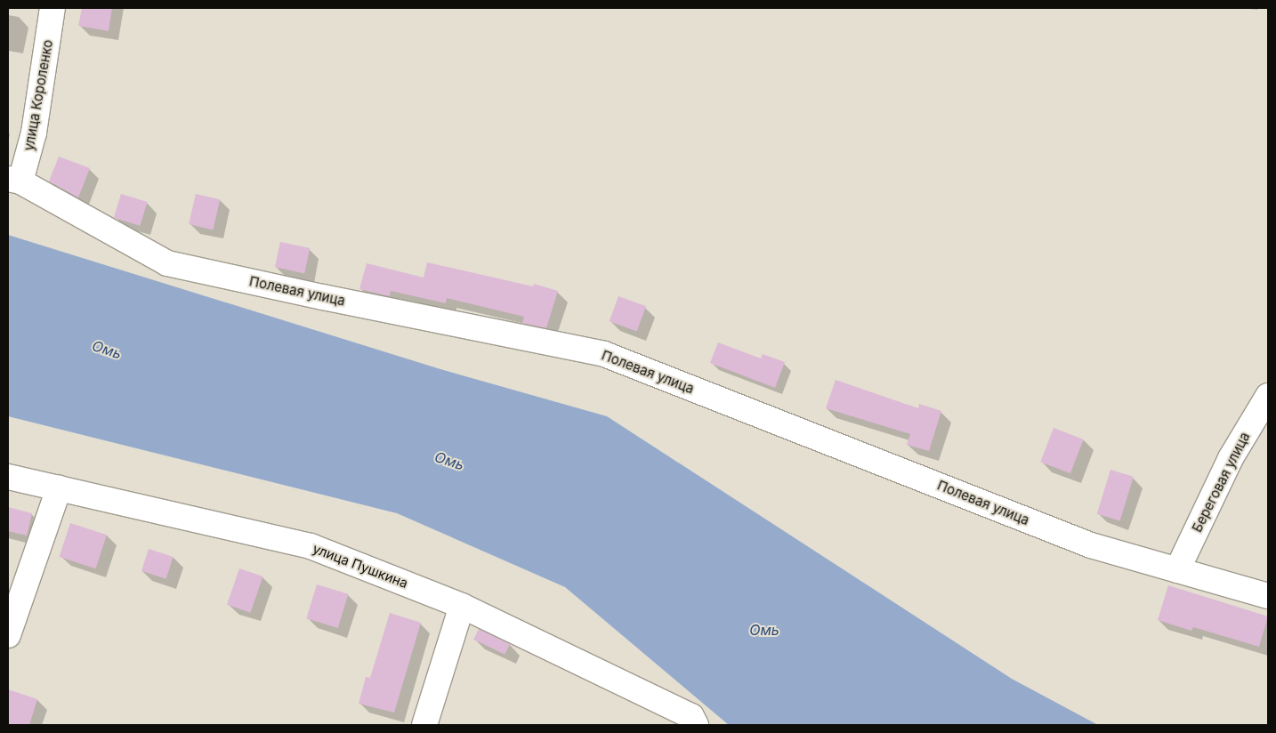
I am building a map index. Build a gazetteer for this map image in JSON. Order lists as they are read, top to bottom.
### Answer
{
  "streets": {
    "street": [
      "улица Короленко",
      "Полевая улица",
      "Береговая улица",
      "улица Пушкина"
    ]
  },
  "crossings": [
    ["улица Короленко", "Полевая улица"],
    ["Полевая улица", "Береговая улица"]
  ],
  "water": ["Омь"]
}
